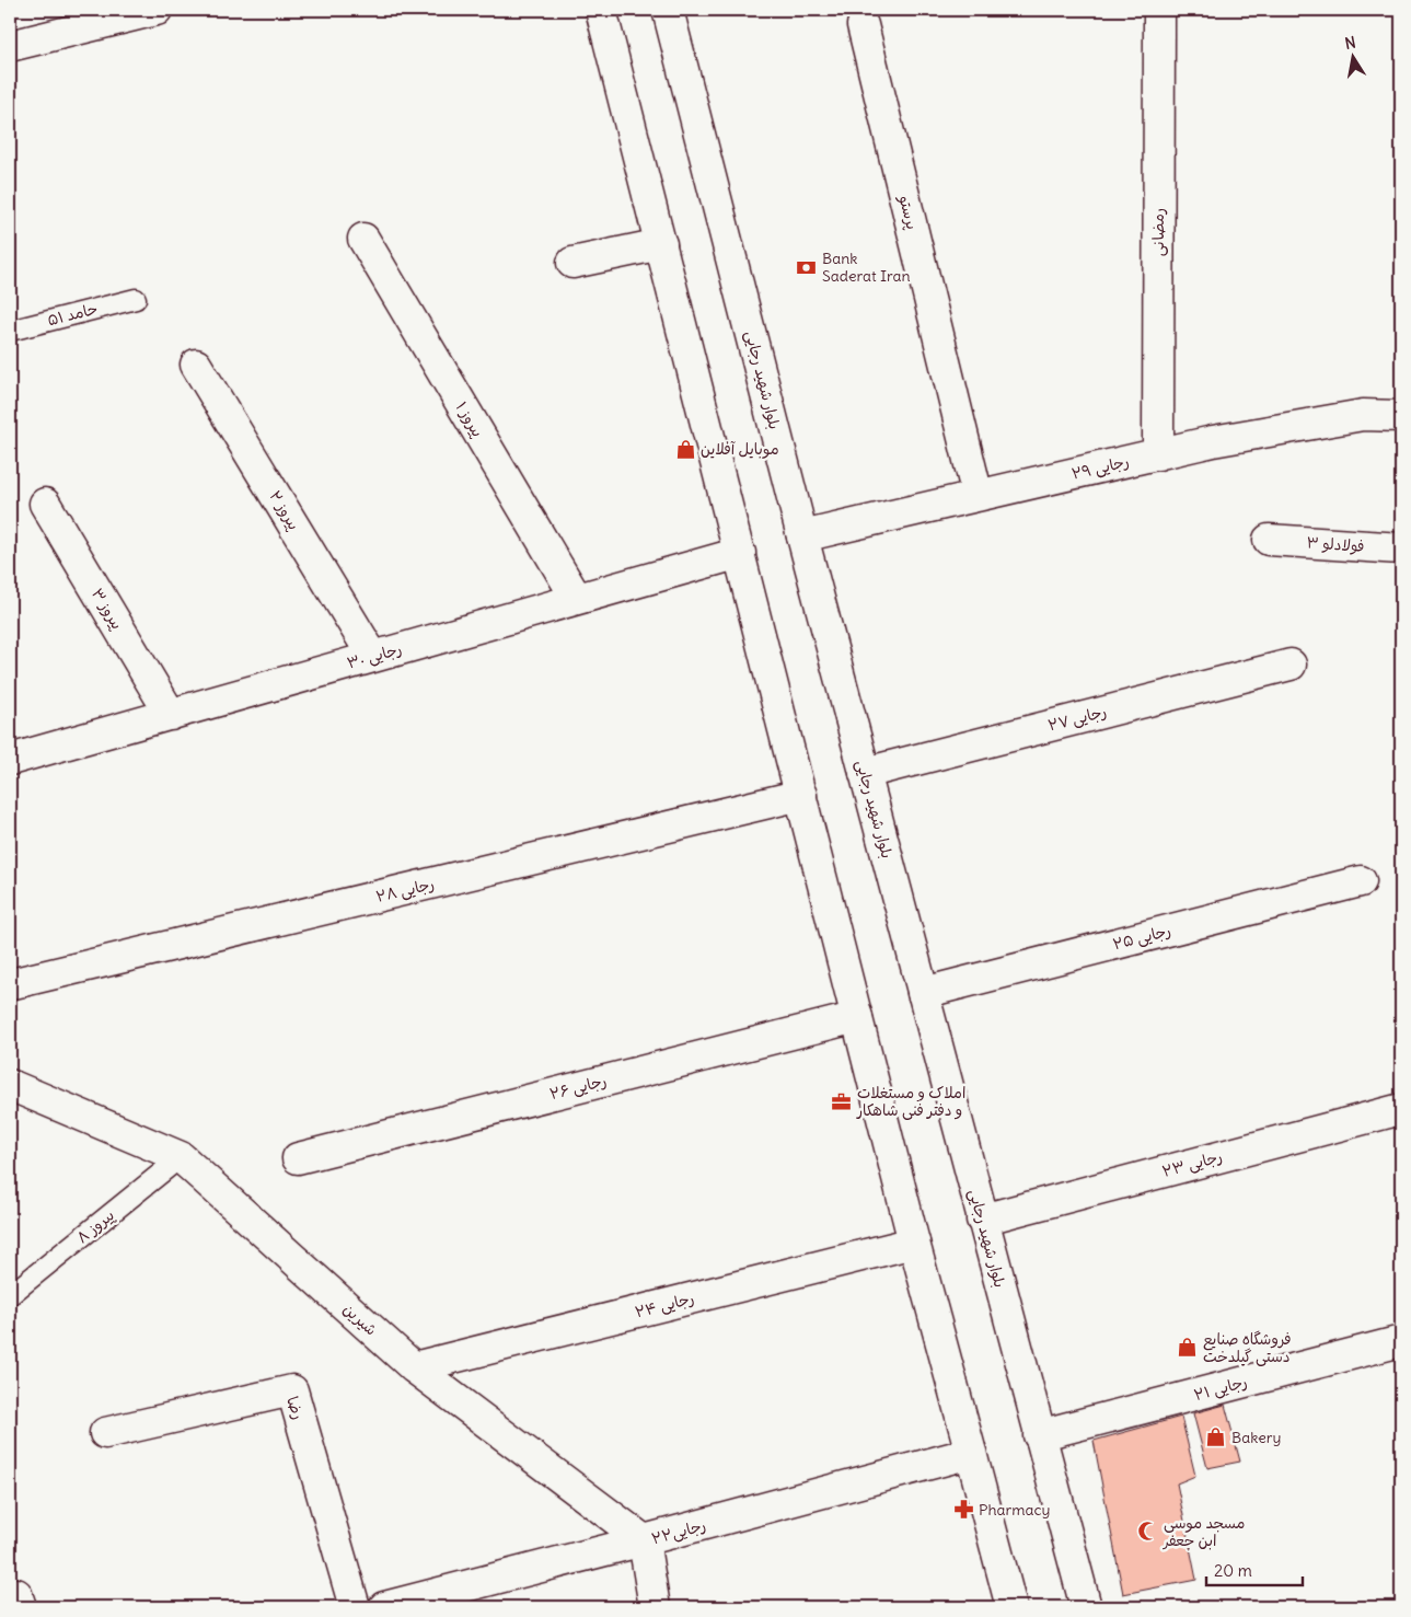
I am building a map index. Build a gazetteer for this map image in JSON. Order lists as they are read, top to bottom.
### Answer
{
  "streets": {
    "street": [
      "پرستو",
      "رمضانی",
      "بلوار شهید رجایی",
      "پیروز ۱",
      "رجایی ۲۹",
      "پیروز ۲",
      "فولادلو ۳",
      "پیروز ۳",
      "رجایی ۳۰",
      "رجایی ۲۷",
      "رجایی ۲۸",
      "رجایی ۲۵",
      "رجایی ۲۶",
      "رجایی ۲۳",
      "رجایی ۲۴",
      "شیرین",
      "رجایی ۲۱",
      "رضا",
      "۲۲رجایی"
    ],
    "lane": ["حامد ۵۱", "پیروز ۸"]
  },
  "crossings": [
    ["پرستو", "رجایی ۲۹"],
    ["رمضانی", "رجایی ۲۹"],
    ["بلوار شهید رجایی", "رجایی ۲۹"],
    ["بلوار شهید رجایی", "رجایی ۲۷"],
    ["بلوار شهید رجایی", "رجایی ۲۵"],
    ["بلوار شهید رجایی", "رجایی ۲۳"],
    ["بلوار شهید رجایی", "رجایی ۲۱"],
    ["پیروز ۱", "رجایی ۳۰"],
    ["پیروز ۲", "رجایی ۳۰"],
    ["پیروز ۳", "رجایی ۳۰"],
    ["پیروز ۸", "شیرین"],
    ["رجایی ۲۴", "شیرین"],
    ["شیرین", "۲۲رجایی"]
  ],
  "places": {
    "bank": ["Bank Saderat Iran"],
    "shop": ["موبایل آفلاین", "فروشگاه صنایع دستی گیلدخت", "Bakery"],
    "office": ["املاک و مستغلات و دفتر فنی شاهکار"],
    "pharmacy": ["Pharmacy"],
    "mosque": ["مسجد موسی ابن جعفر"]
  },
  "scale_bar": "20 m",
  "north": "top"
}
